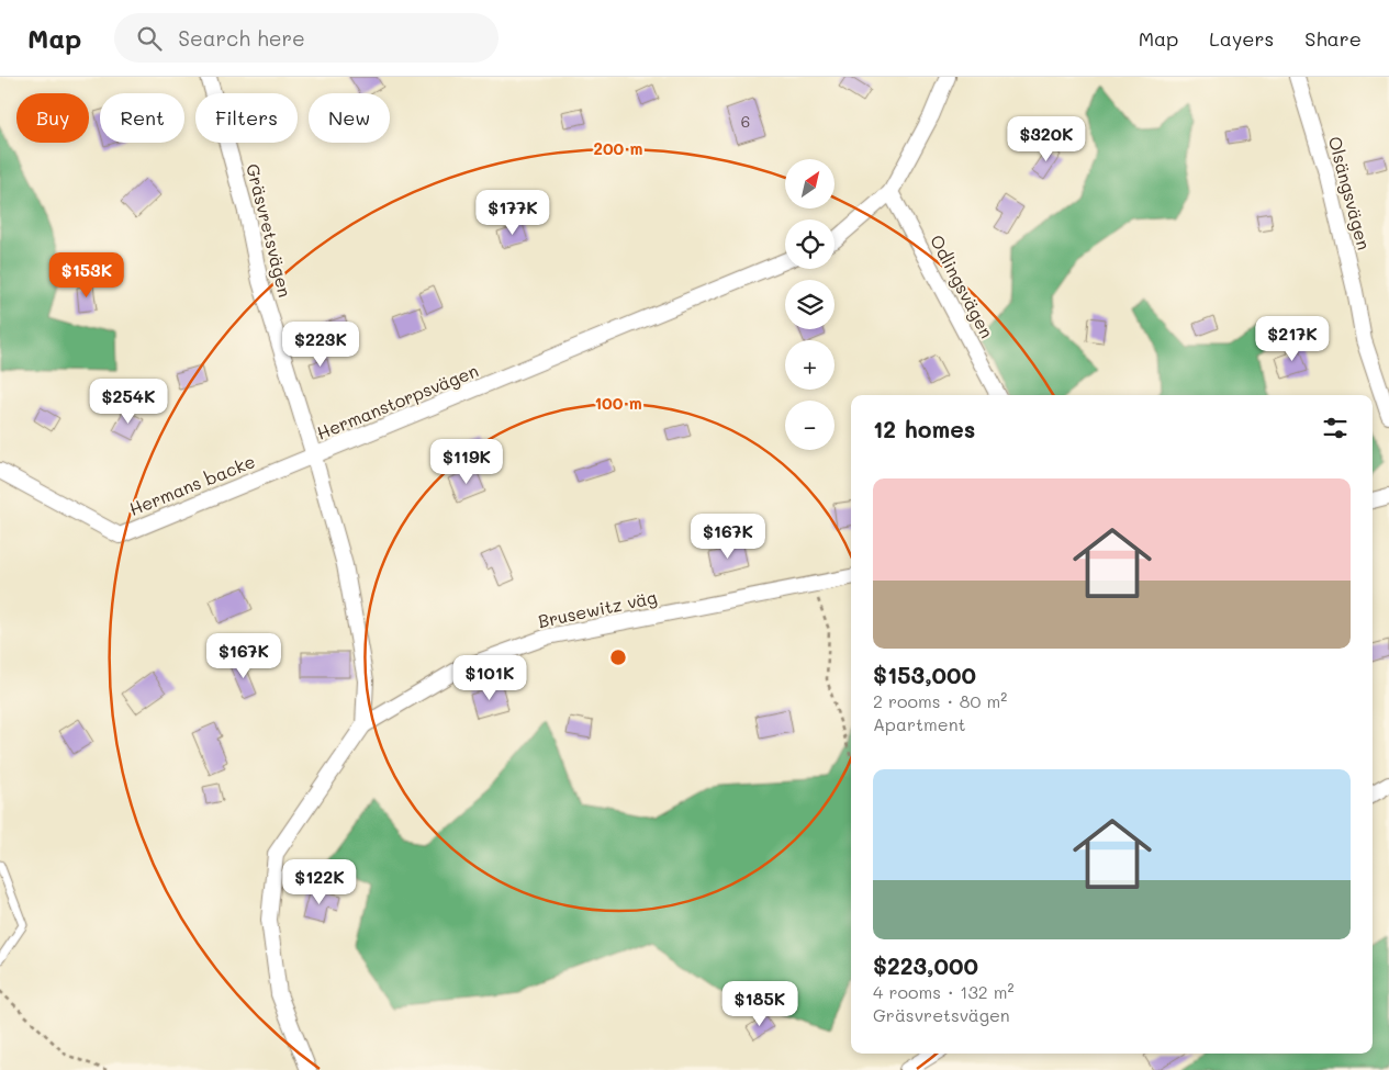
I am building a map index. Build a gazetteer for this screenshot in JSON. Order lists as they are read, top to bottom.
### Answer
{
  "streets": {
    "street": [
      "Olsängsvägen",
      "Gräsvretsvägen",
      "Odlingsvägen",
      "Hermanstorpsvägen",
      "Hermans backe",
      "Brusewitz väg"
    ]
  },
  "crossings": [
    ["Gräsvretsvägen", "Hermanstorpsvägen"],
    ["Gräsvretsvägen", "Hermans backe"],
    ["Hermanstorpsvägen", "Hermans backe"],
    ["Hermanstorpsvägen", "Brusewitz väg"]
  ],
  "house_numbers": ["6"],
  "north": "top right",
  "page": {
    "header": "Map",
    "search": "Search here",
    "nav": ["Map", "Layers", "Share"],
    "chip": [
      "Buy",
      "Rent",
      "Filters",
      "New"
    ],
    "price": [
      "$320K",
      "$177K",
      "$153K",
      "$217K",
      "$223K",
      "$254K",
      "$119K",
      "$167K",
      "$167K",
      "$101K",
      "$122K",
      "$185K"
    ],
    "map_buttons": ["+", "−"],
    "heading": "12 homes",
    "list": [
      {
        "name": "$153,000",
        "note": "2 rooms · 80 m² · Apartment"
      },
      {
        "name": "$223,000",
        "note": "4 rooms · 132 m² · Gräsvretsvägen"
      }
    ]
  },
  "rings": ["200 m", "100 m"]
}
